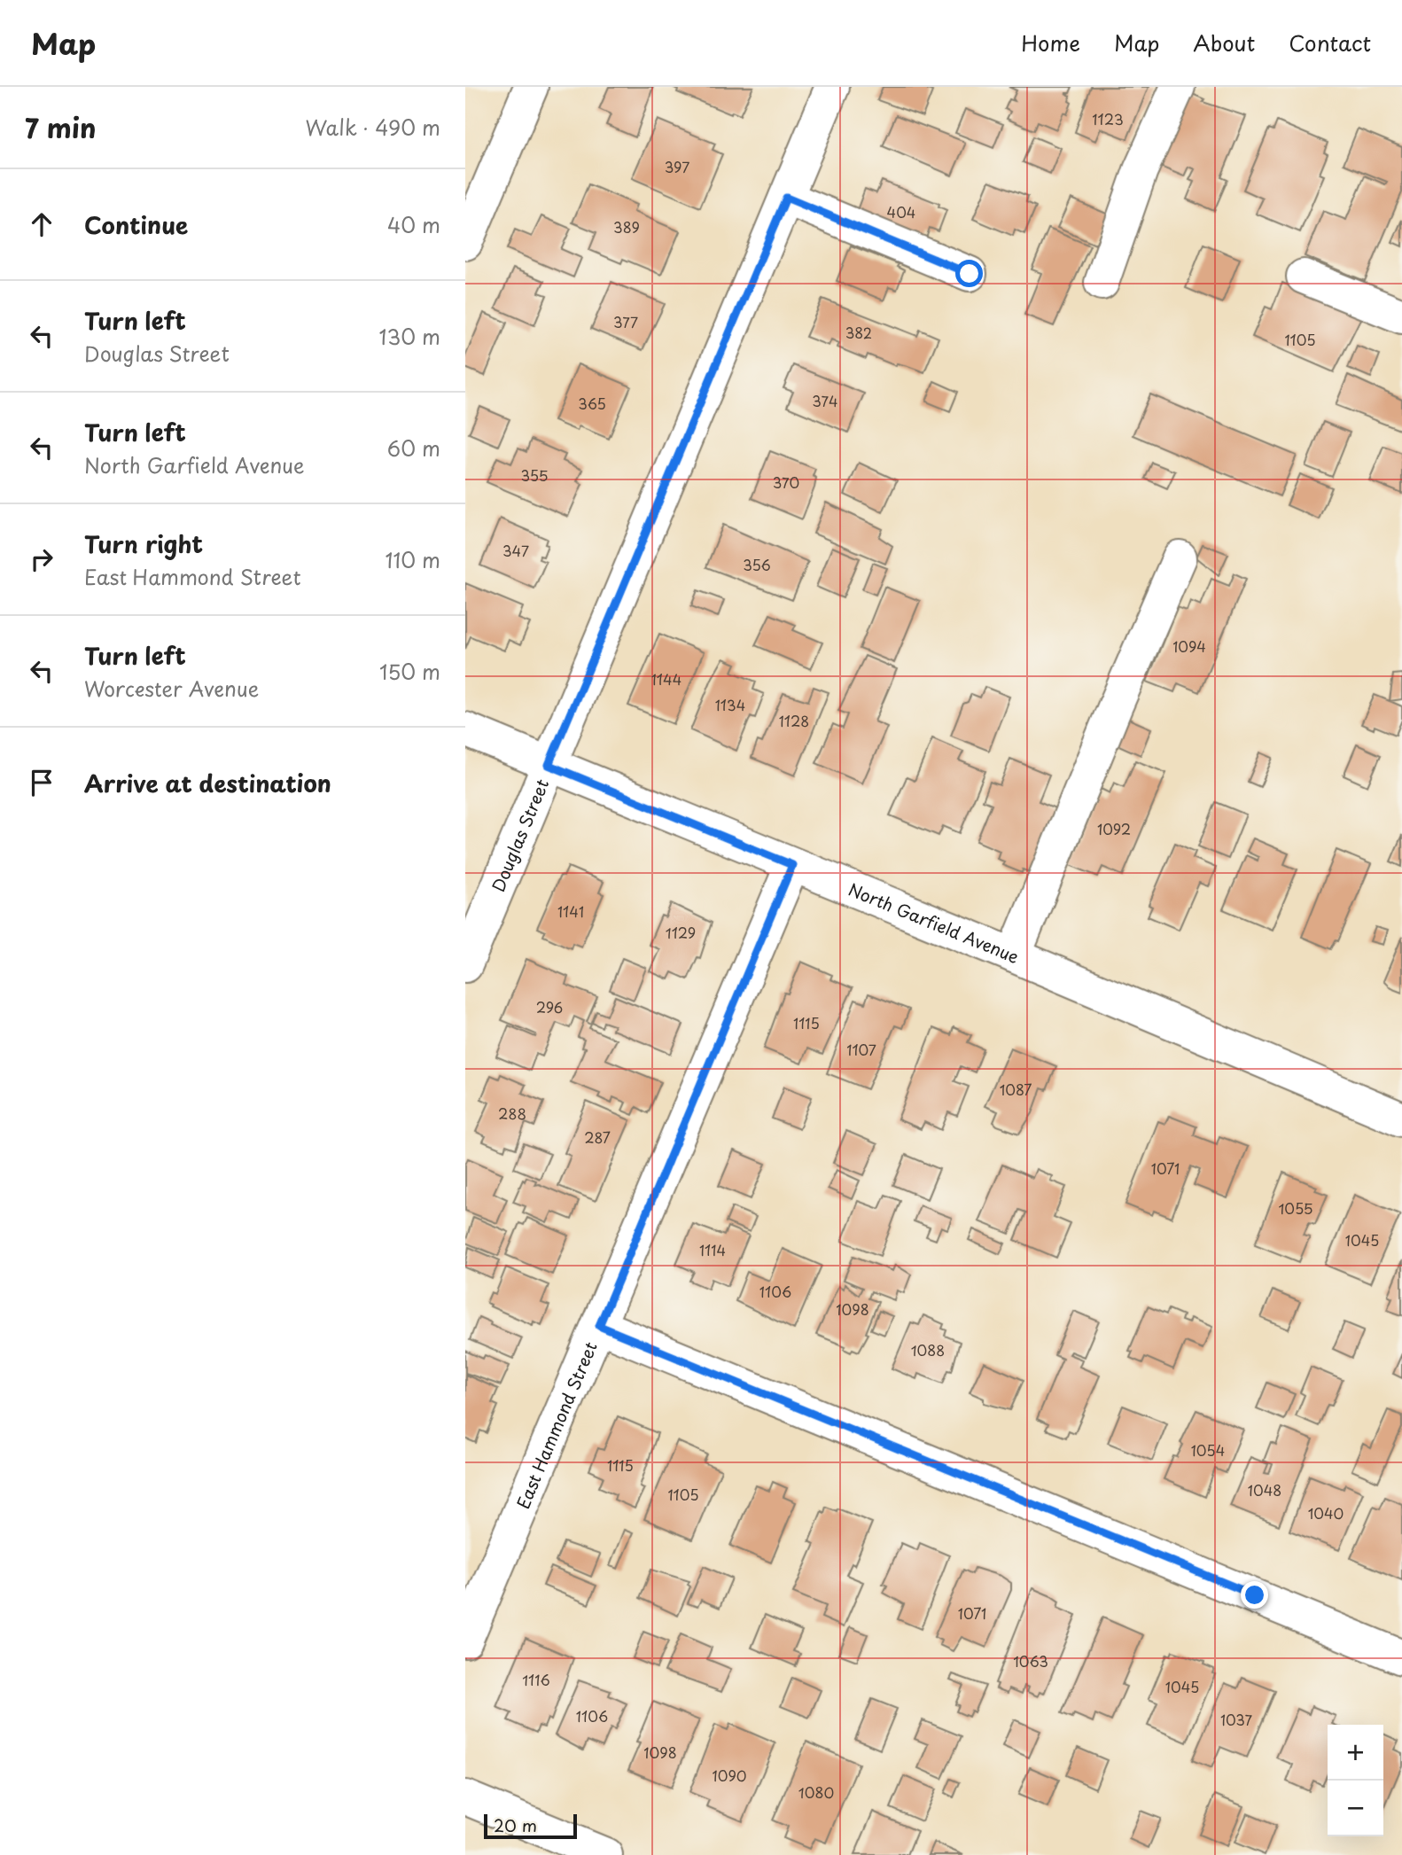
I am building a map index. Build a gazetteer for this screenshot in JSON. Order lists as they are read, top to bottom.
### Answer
{
  "streets": {
    "street": ["Douglas Street", "North Garfield Avenue", "East Hammond Street"]
  },
  "crossings": [
    ["Douglas Street", "North Garfield Avenue"],
    ["North Garfield Avenue", "East Hammond Street"]
  ],
  "house_numbers": [
    "1123",
    "397",
    "404",
    "389",
    "377",
    "382",
    "1105",
    "374",
    "365",
    "355",
    "370",
    "347",
    "356",
    "1094",
    "1144",
    "1134",
    "1128",
    "1092",
    "1141",
    "1129",
    "296",
    "1115",
    "1107",
    "1087",
    "288",
    "287",
    "1071",
    "1055",
    "1045",
    "1114",
    "1106",
    "1098",
    "1088",
    "1054",
    "1115",
    "1048",
    "1105",
    "1040",
    "1071",
    "1063",
    "1116",
    "1045",
    "1106",
    "1037",
    "1098",
    "1090",
    "1080"
  ],
  "scale_bar": "20 m",
  "page": {
    "header": "Map",
    "nav": [
      "Home",
      "Map",
      "About",
      "Contact"
    ],
    "heading": ["7 min", "Walk · 490 m"],
    "list": [
      ["Continue", "40 m"],
      ["Turn left", "Douglas Street", "130 m"],
      ["Turn left", "North Garfield Avenue", "60 m"],
      ["Turn right", "East Hammond Street", "110 m"],
      ["Turn left", "Worcester Avenue", "150 m"],
      "Arrive at destination"
    ],
    "map_buttons": ["+", "−"],
    "scale": "20 m"
  }
}
